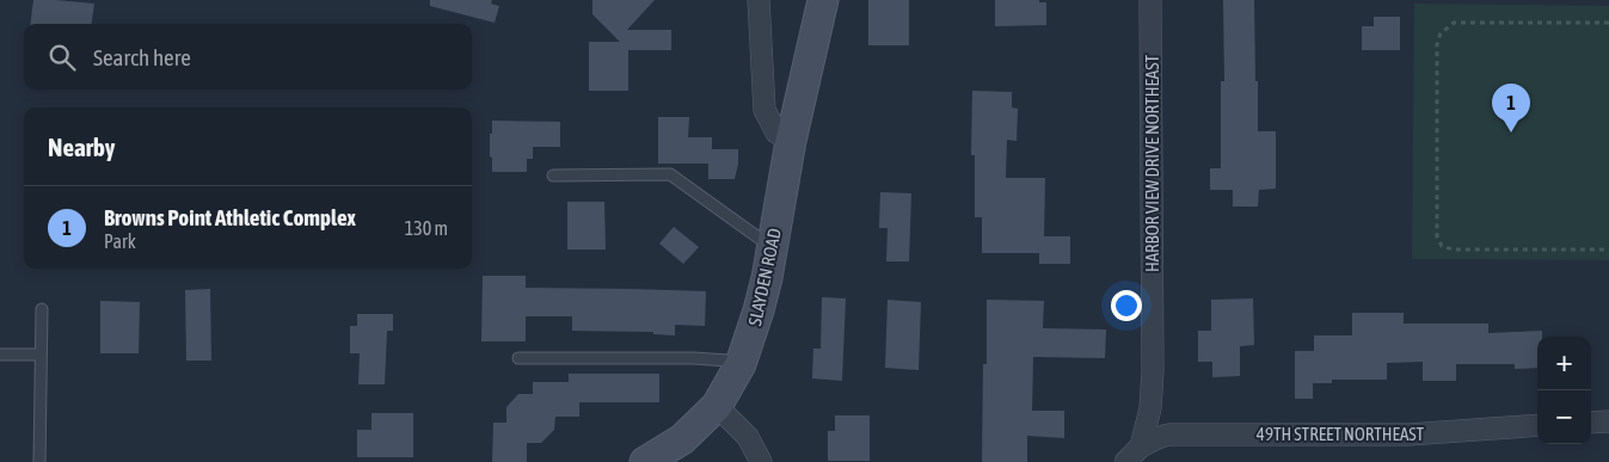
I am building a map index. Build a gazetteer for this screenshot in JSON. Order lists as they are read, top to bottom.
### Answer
{
  "streets": {
    "street": ["HARBOR VIEW DRIVE NORTHEAST", "SLAYDEN ROAD", "49TH STREET NORTHEAST"]
  },
  "crossings": [
    ["HARBOR VIEW DRIVE NORTHEAST", "49TH STREET NORTHEAST"]
  ],
  "page": {
    "search": "Search here",
    "pins": "1",
    "heading": "Nearby",
    "list": [
      {
        "mark": "1",
        "name": "Browns Point Athletic Complex",
        "note": "Park",
        "value": "130 m"
      }
    ],
    "map_buttons": ["+", "−"]
  }
}
